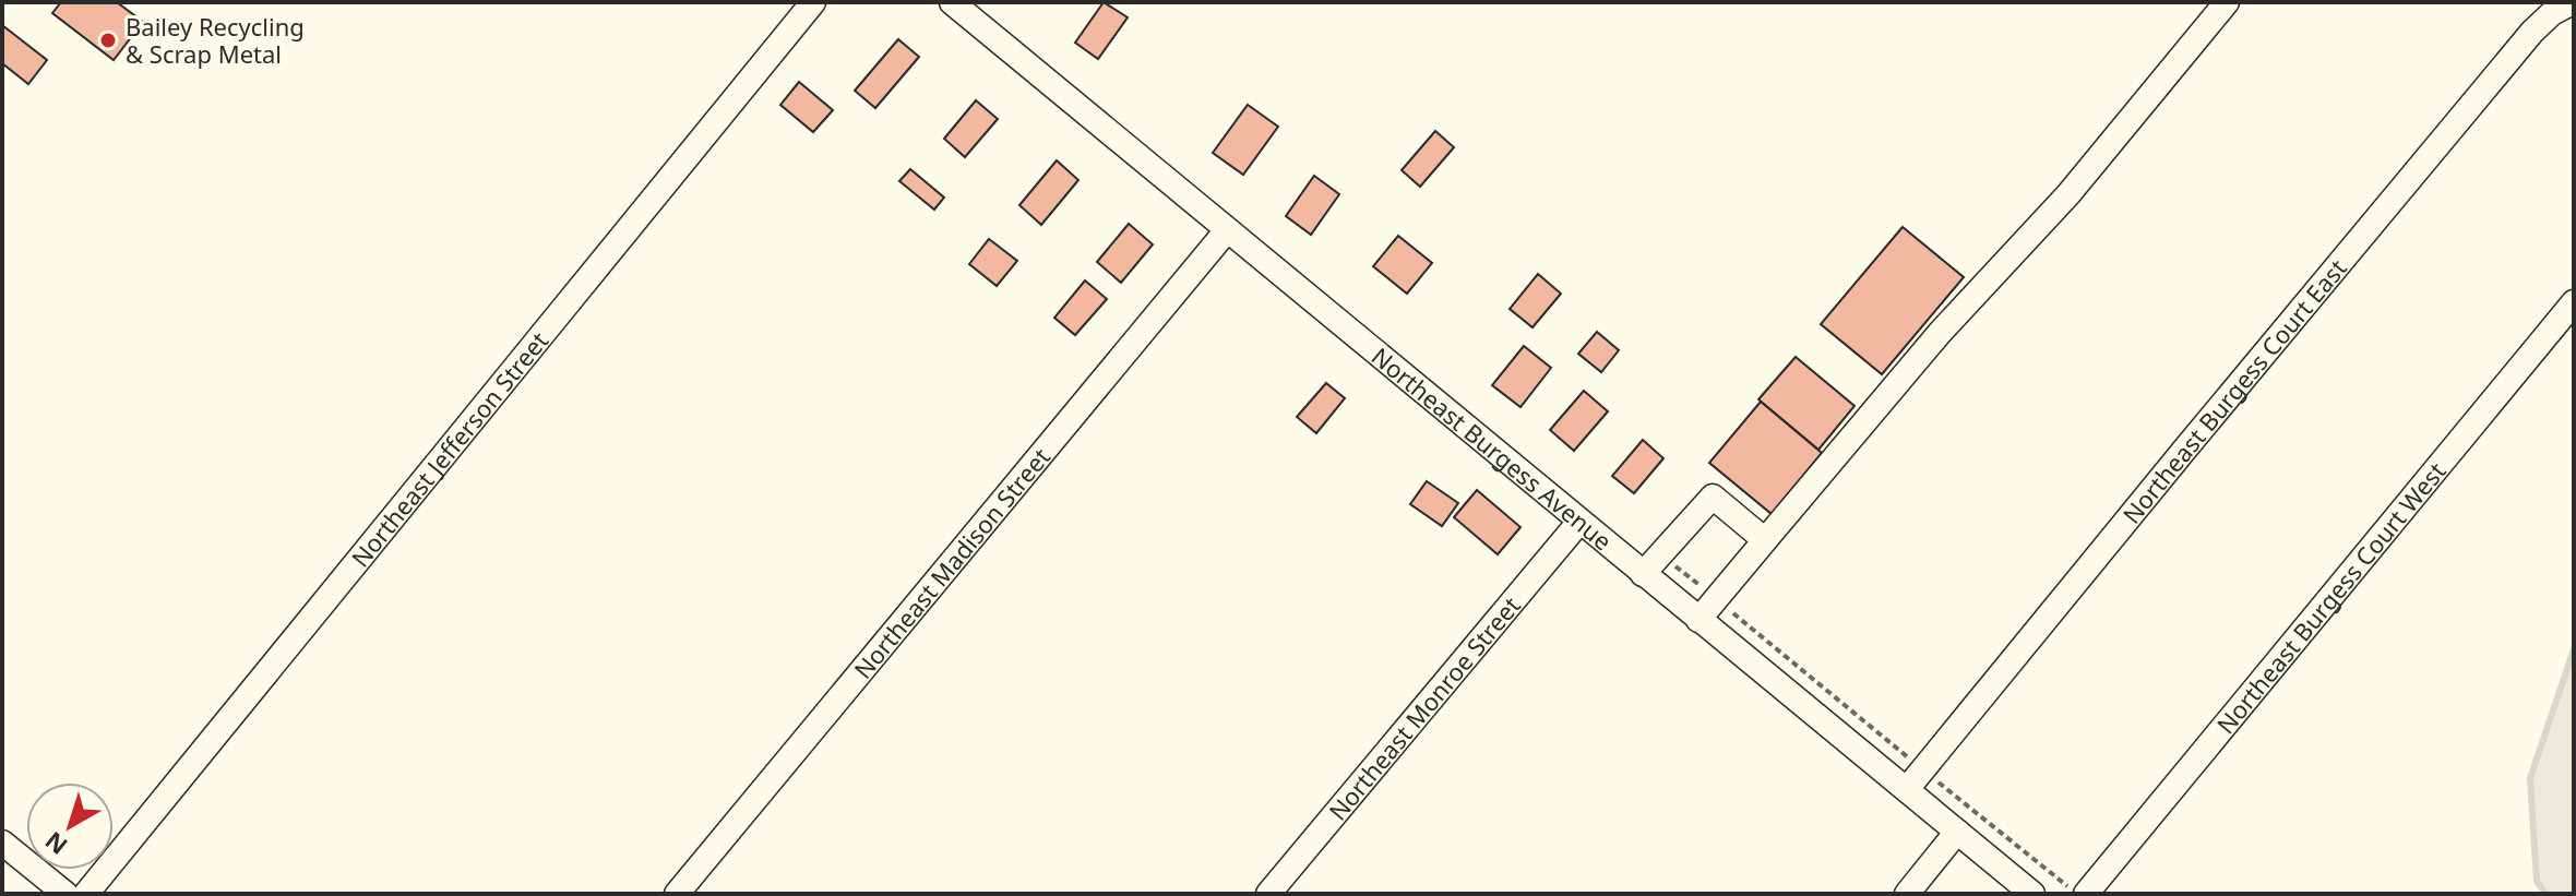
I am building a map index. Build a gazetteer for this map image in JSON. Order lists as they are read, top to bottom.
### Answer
{
  "streets": {
    "street": [
      "Northeast Burgess Court East",
      "Northeast Jefferson Street",
      "Northeast Burgess Avenue",
      "Northeast Madison Street",
      "Northeast Burgess Court West",
      "Northeast Monroe Street"
    ]
  },
  "crossings": [
    ["Northeast Burgess Court East", "Northeast Burgess Avenue"],
    ["Northeast Burgess Avenue", "Northeast Madison Street"],
    ["Northeast Burgess Avenue", "Northeast Monroe Street"]
  ],
  "places": ["Bailey Recycling & Scrap Metal"],
  "north": "bottom left"
}
